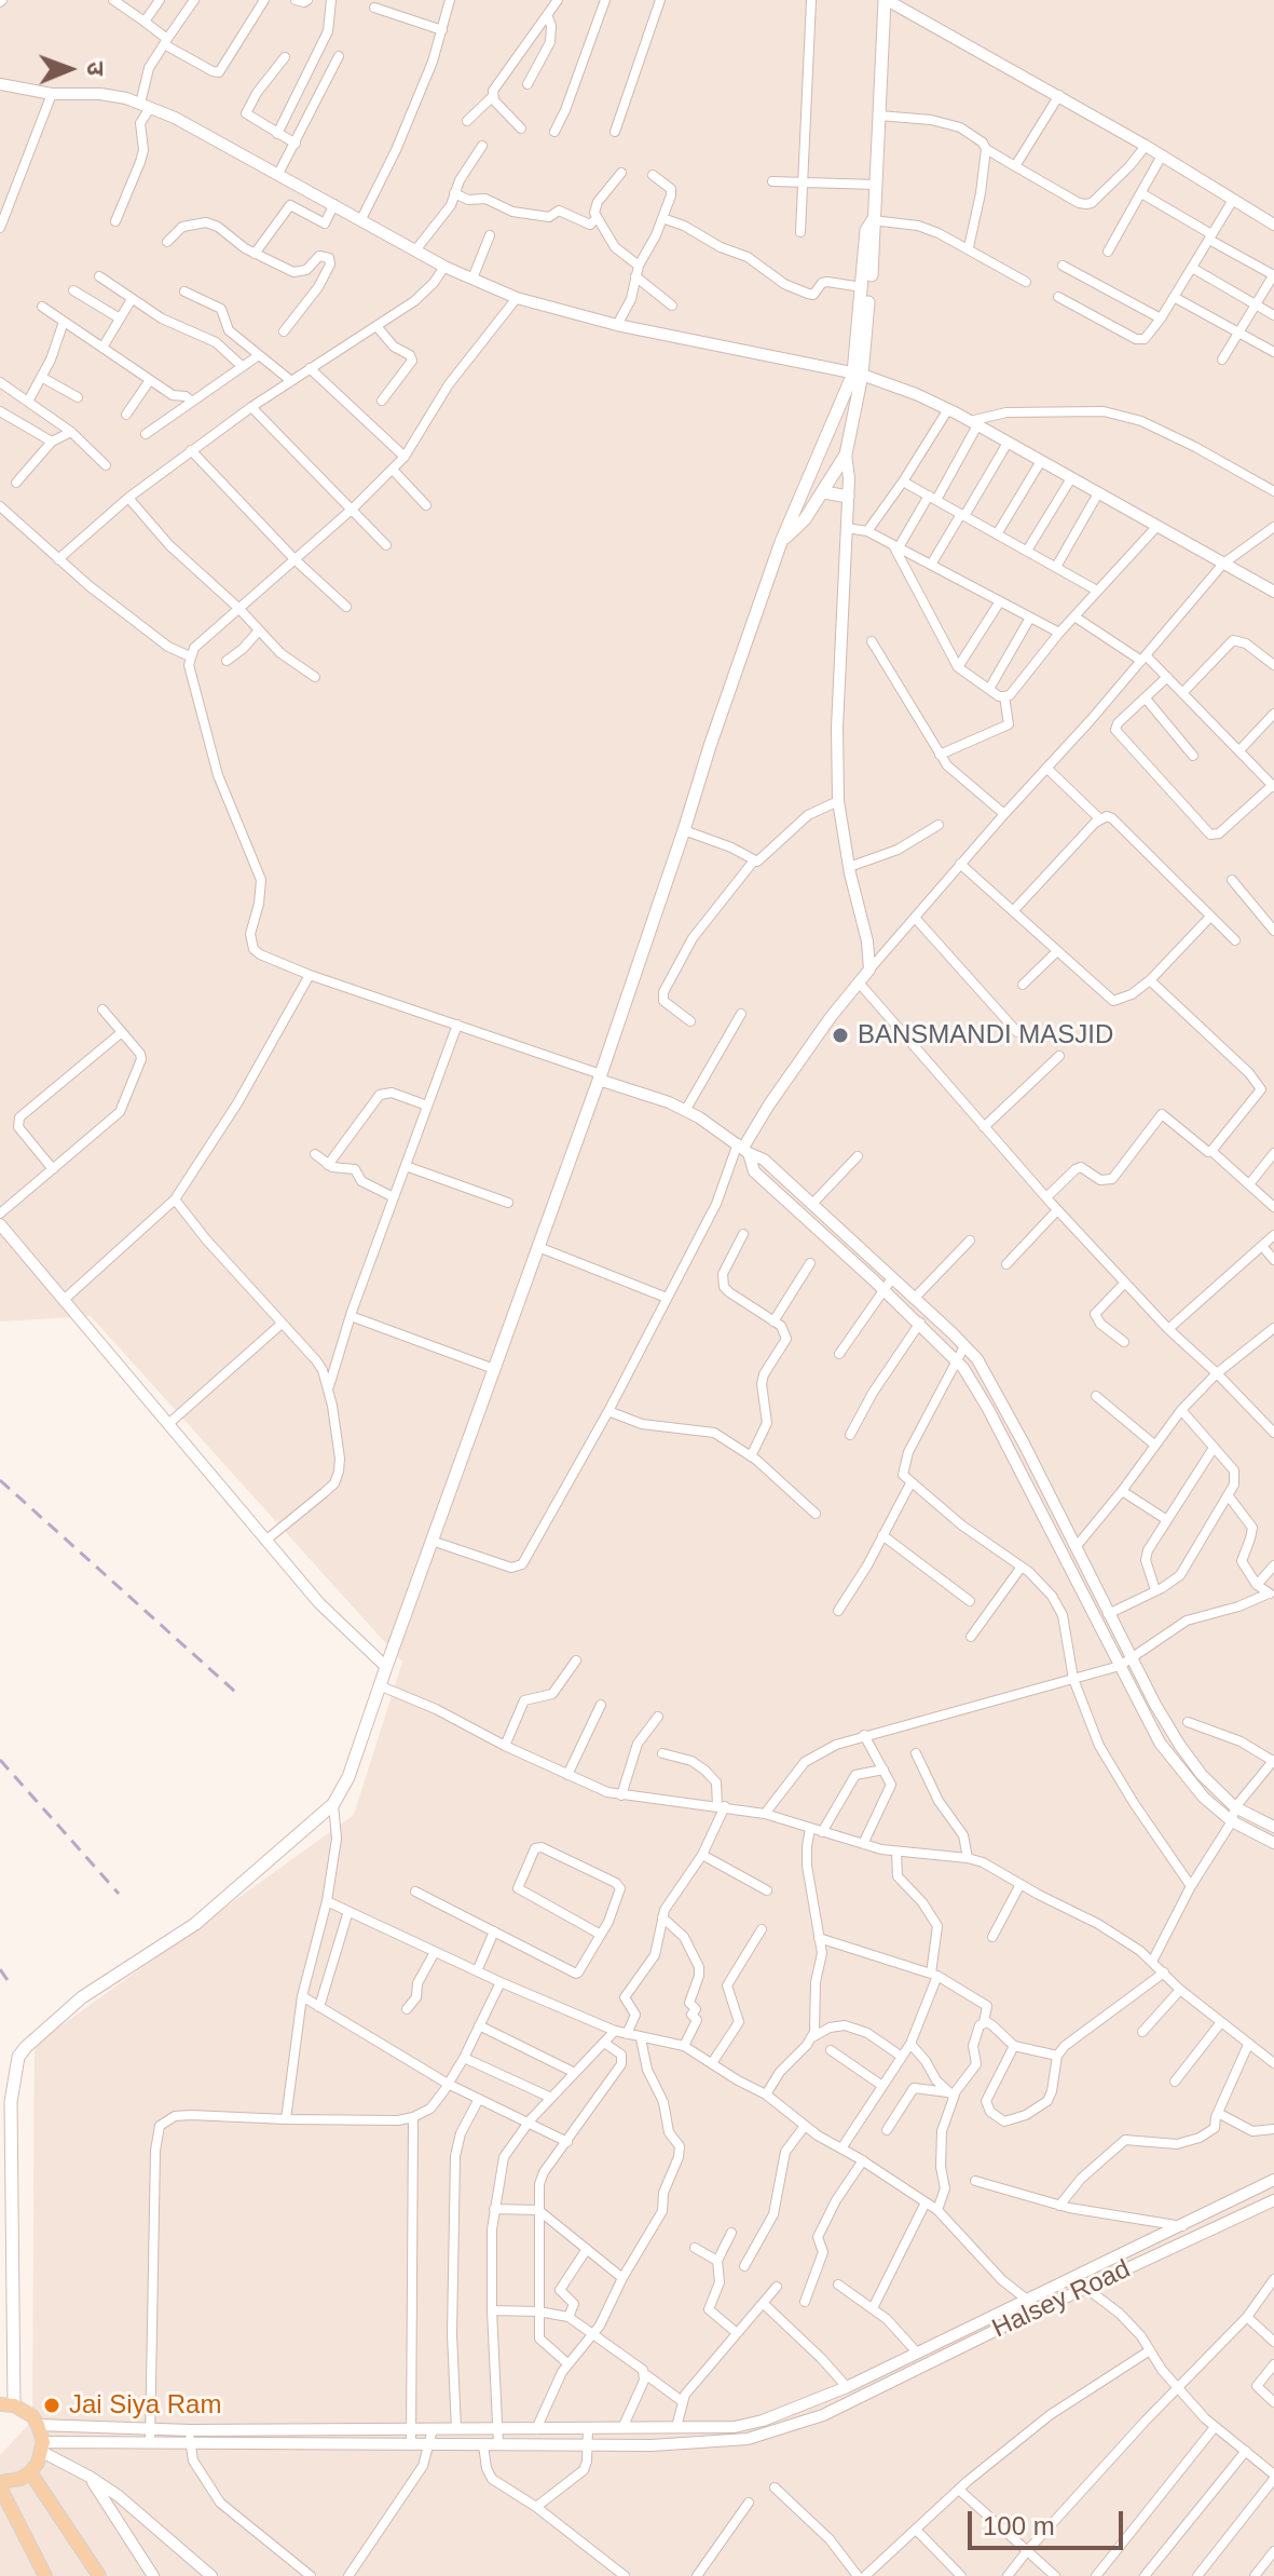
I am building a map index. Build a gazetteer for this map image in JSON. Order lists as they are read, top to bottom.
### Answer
{
  "streets": {
    "street": ["Halsey Road"]
  },
  "places": ["BANSMANDI MASJID", "Jai Siya Ram"],
  "scale_bar": "100 m",
  "north": "right"
}
